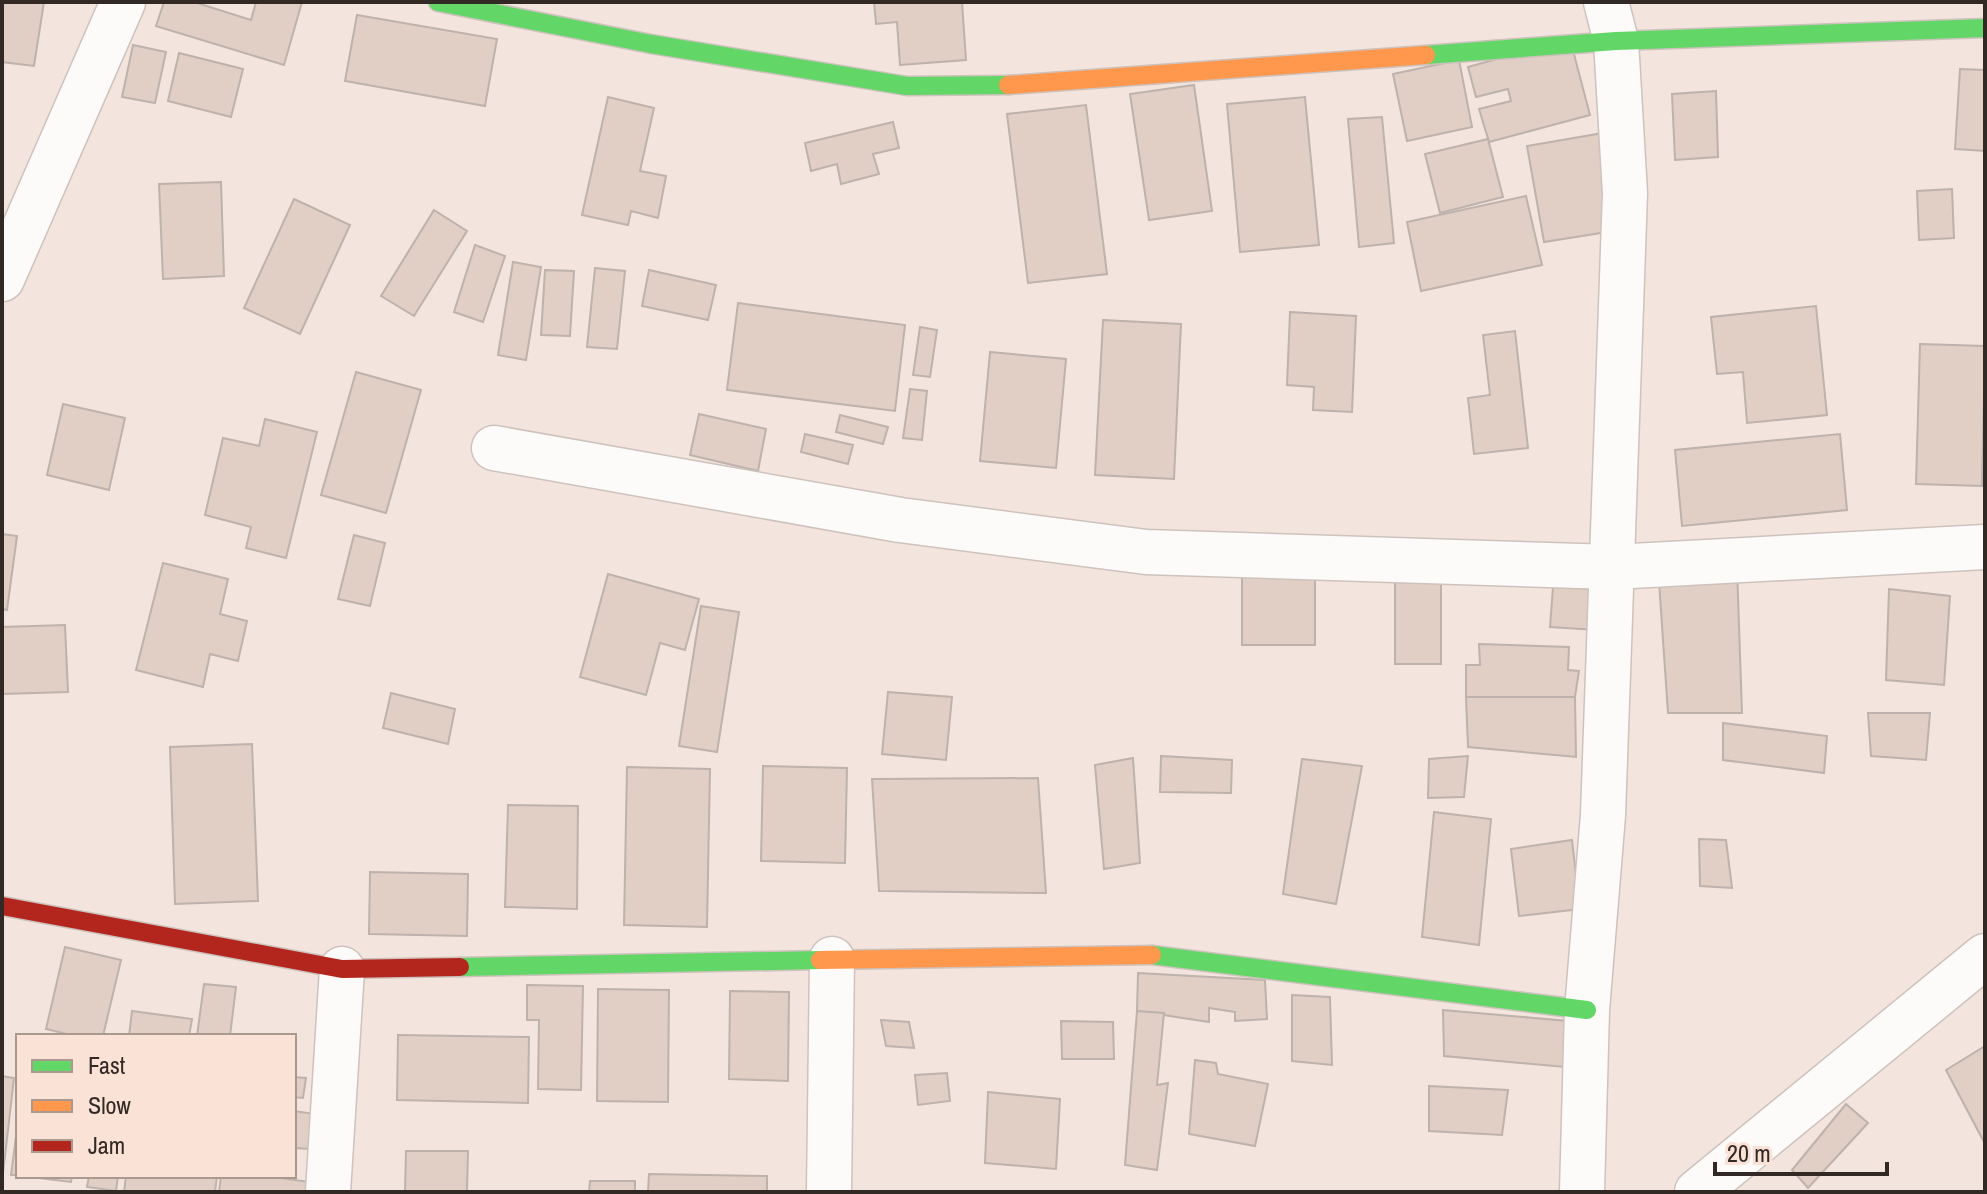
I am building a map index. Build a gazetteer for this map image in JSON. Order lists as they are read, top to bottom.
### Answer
{
  "legend": ["Fast", "Slow", "Jam"],
  "scale_bar": "20 m"
}
